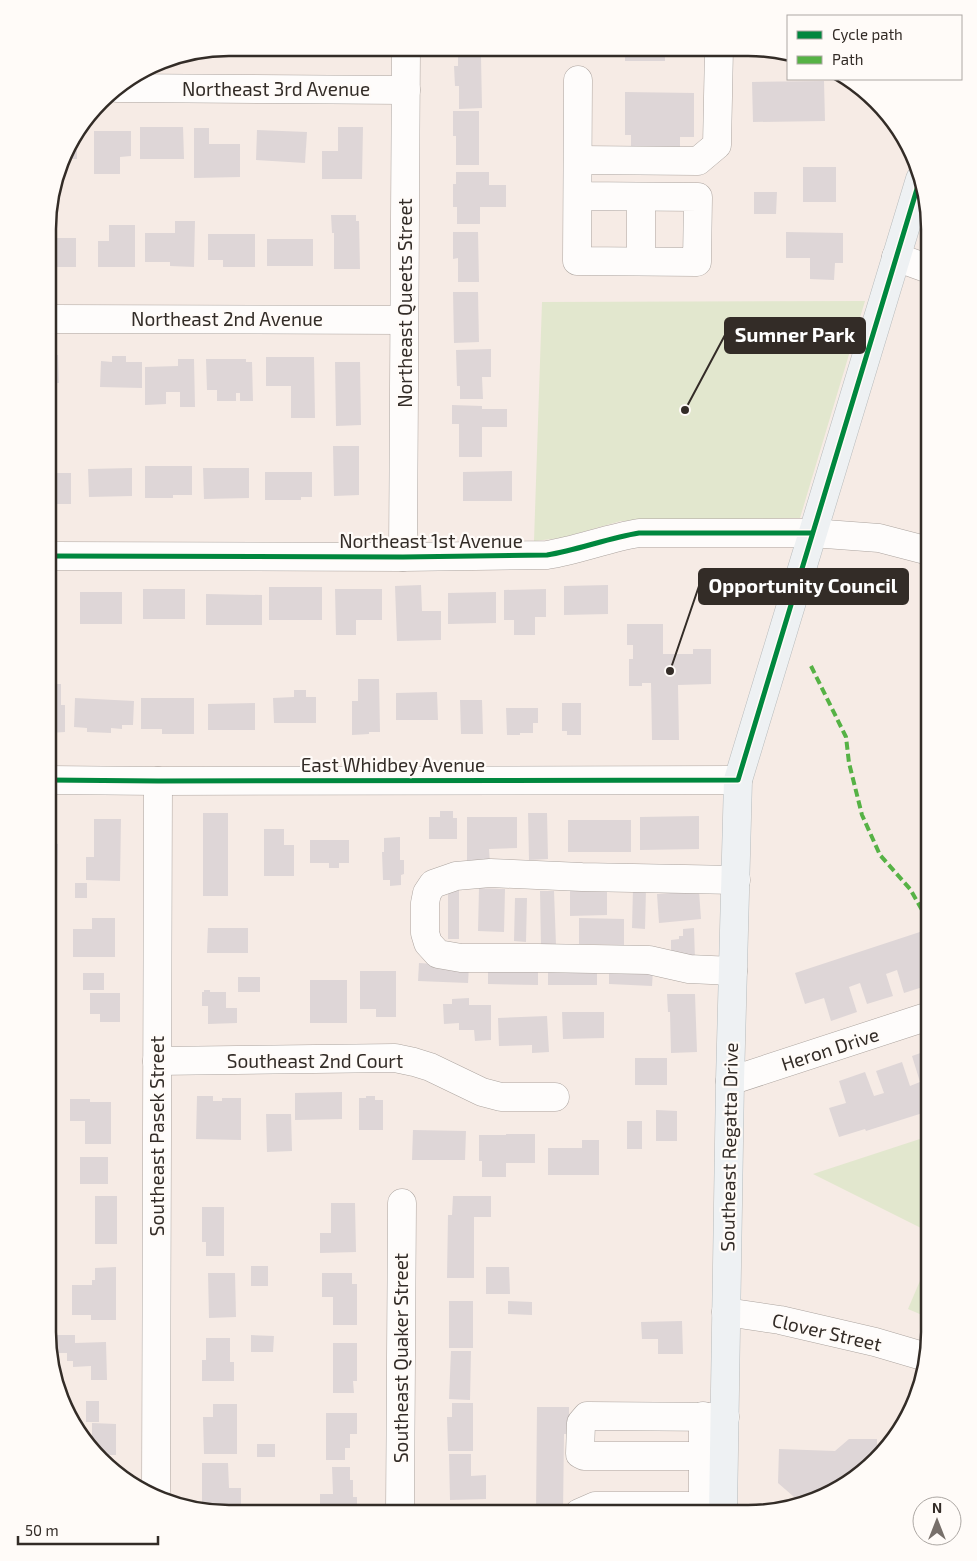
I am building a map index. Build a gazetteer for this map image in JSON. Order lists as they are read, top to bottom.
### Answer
{
  "streets": {
    "main road": ["Southeast Regatta Drive"],
    "street": [
      "Northeast 3rd Avenue",
      "Northeast Queets Street",
      "Northeast 2nd Avenue",
      "Northeast 1st Avenue",
      "East Whidbey Avenue",
      "Heron Drive",
      "Southeast 2nd Court",
      "Southeast Pasek Street",
      "Clover Street",
      "Southeast Quaker Street"
    ]
  },
  "crossings": [
    ["Northeast 3rd Avenue", "Northeast Queets Street"],
    ["Northeast Queets Street", "Northeast 2nd Avenue"],
    ["Northeast Queets Street", "Northeast 1st Avenue"],
    ["Northeast 1st Avenue", "Southeast Regatta Drive"],
    ["East Whidbey Avenue", "Southeast Pasek Street"],
    ["East Whidbey Avenue", "Southeast Regatta Drive"],
    ["Heron Drive", "Southeast Regatta Drive"],
    ["Southeast 2nd Court", "Southeast Pasek Street"],
    ["Southeast Regatta Drive", "Clover Street"]
  ],
  "places": ["Sumner Park", "Opportunity Council"],
  "legend": ["Cycle path", "Path"],
  "scale_bar": "50 m",
  "north": "top"
}
